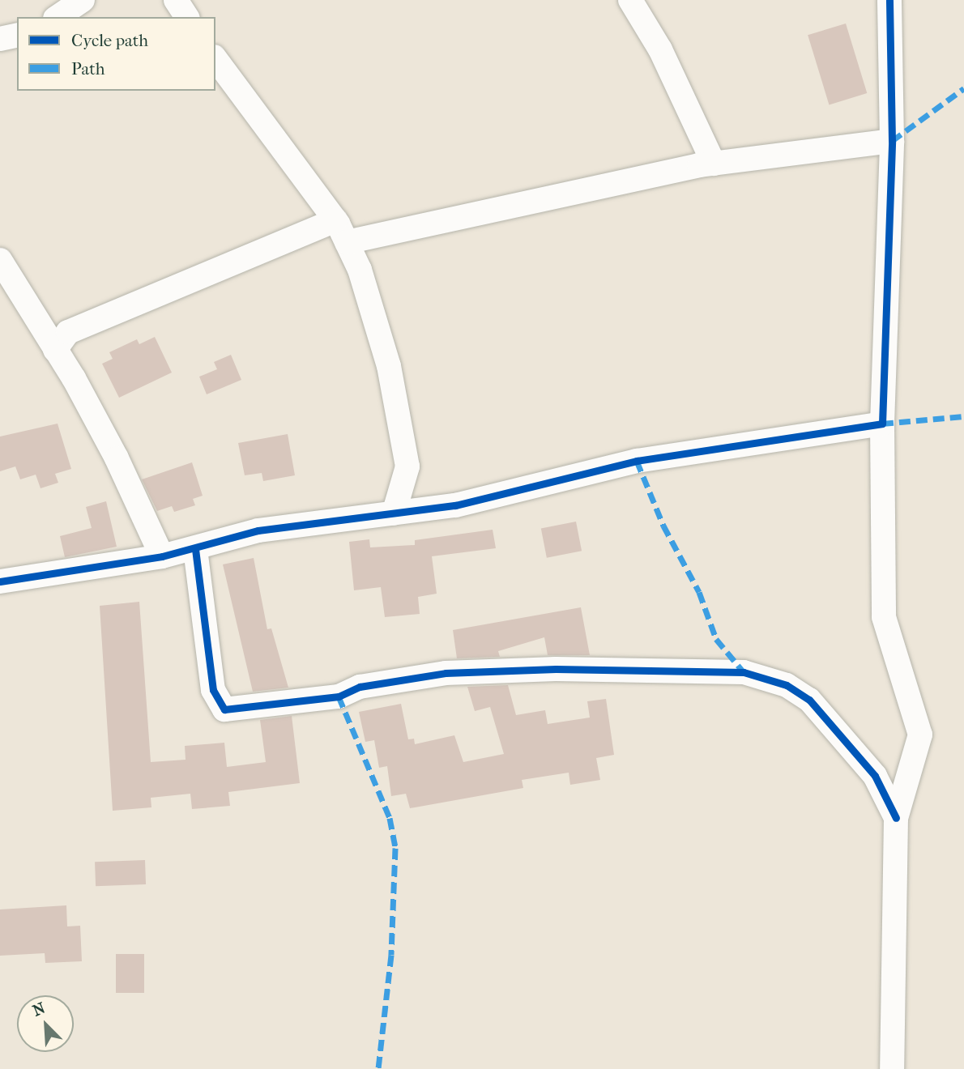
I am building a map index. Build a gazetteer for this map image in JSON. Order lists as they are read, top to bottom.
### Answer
{
  "legend": ["Cycle path", "Path"],
  "north": "top left"
}
